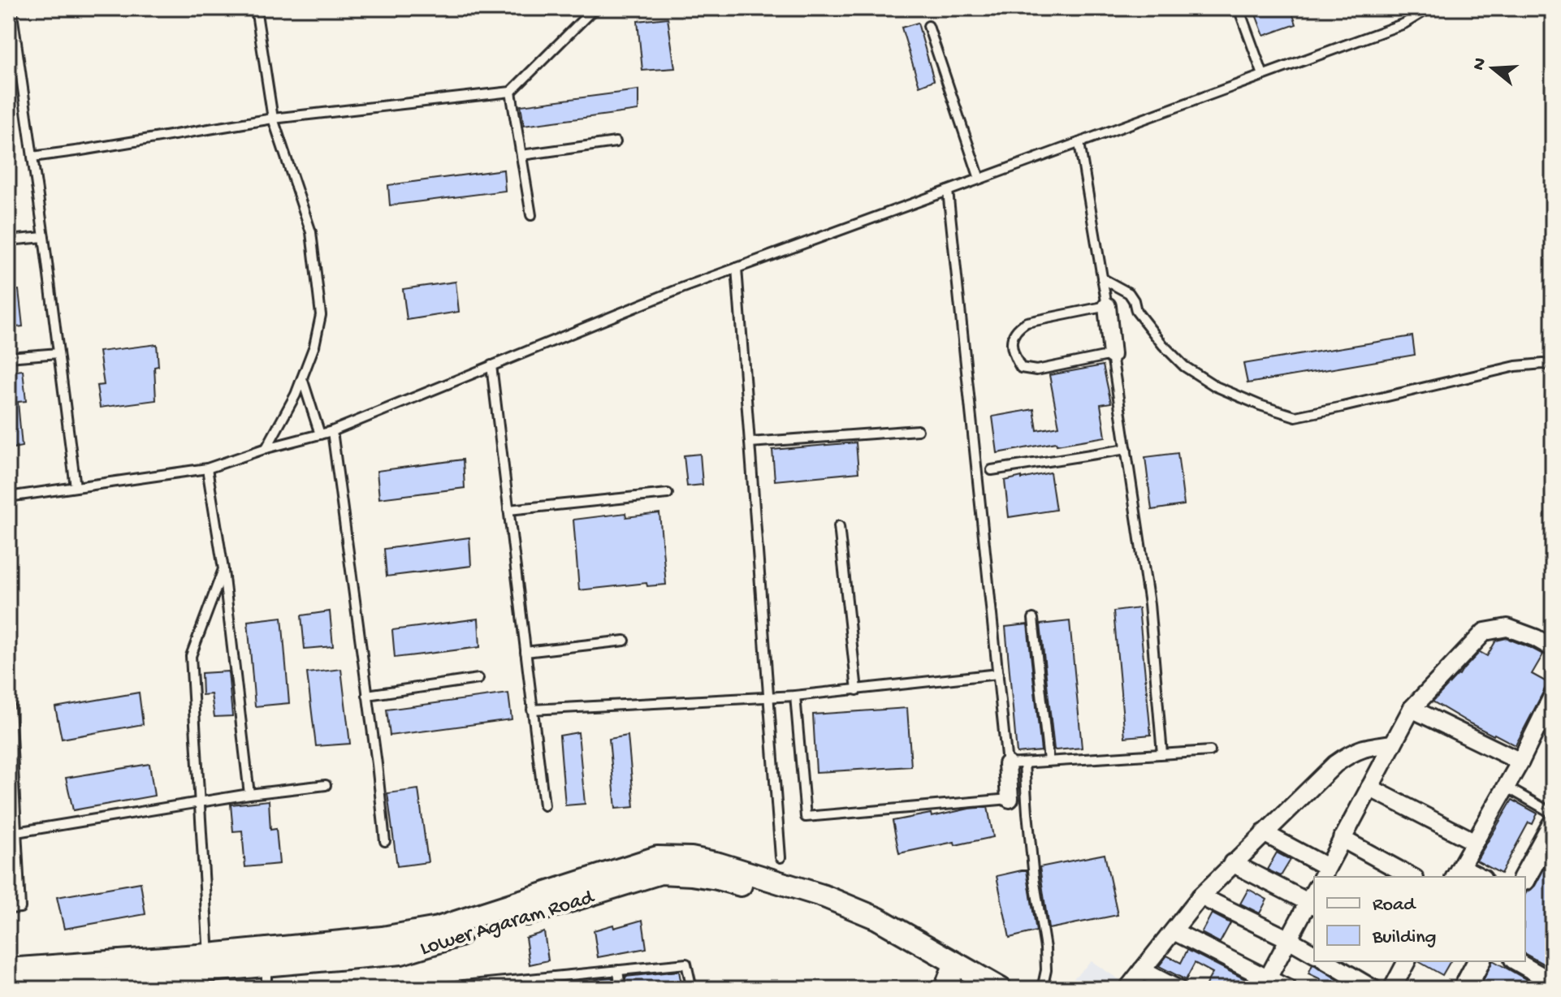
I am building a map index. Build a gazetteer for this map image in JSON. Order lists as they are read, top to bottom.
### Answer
{
  "streets": {
    "main road": ["Lower Agaram Road"]
  },
  "legend": ["Road", "Building"],
  "north": "left"
}
